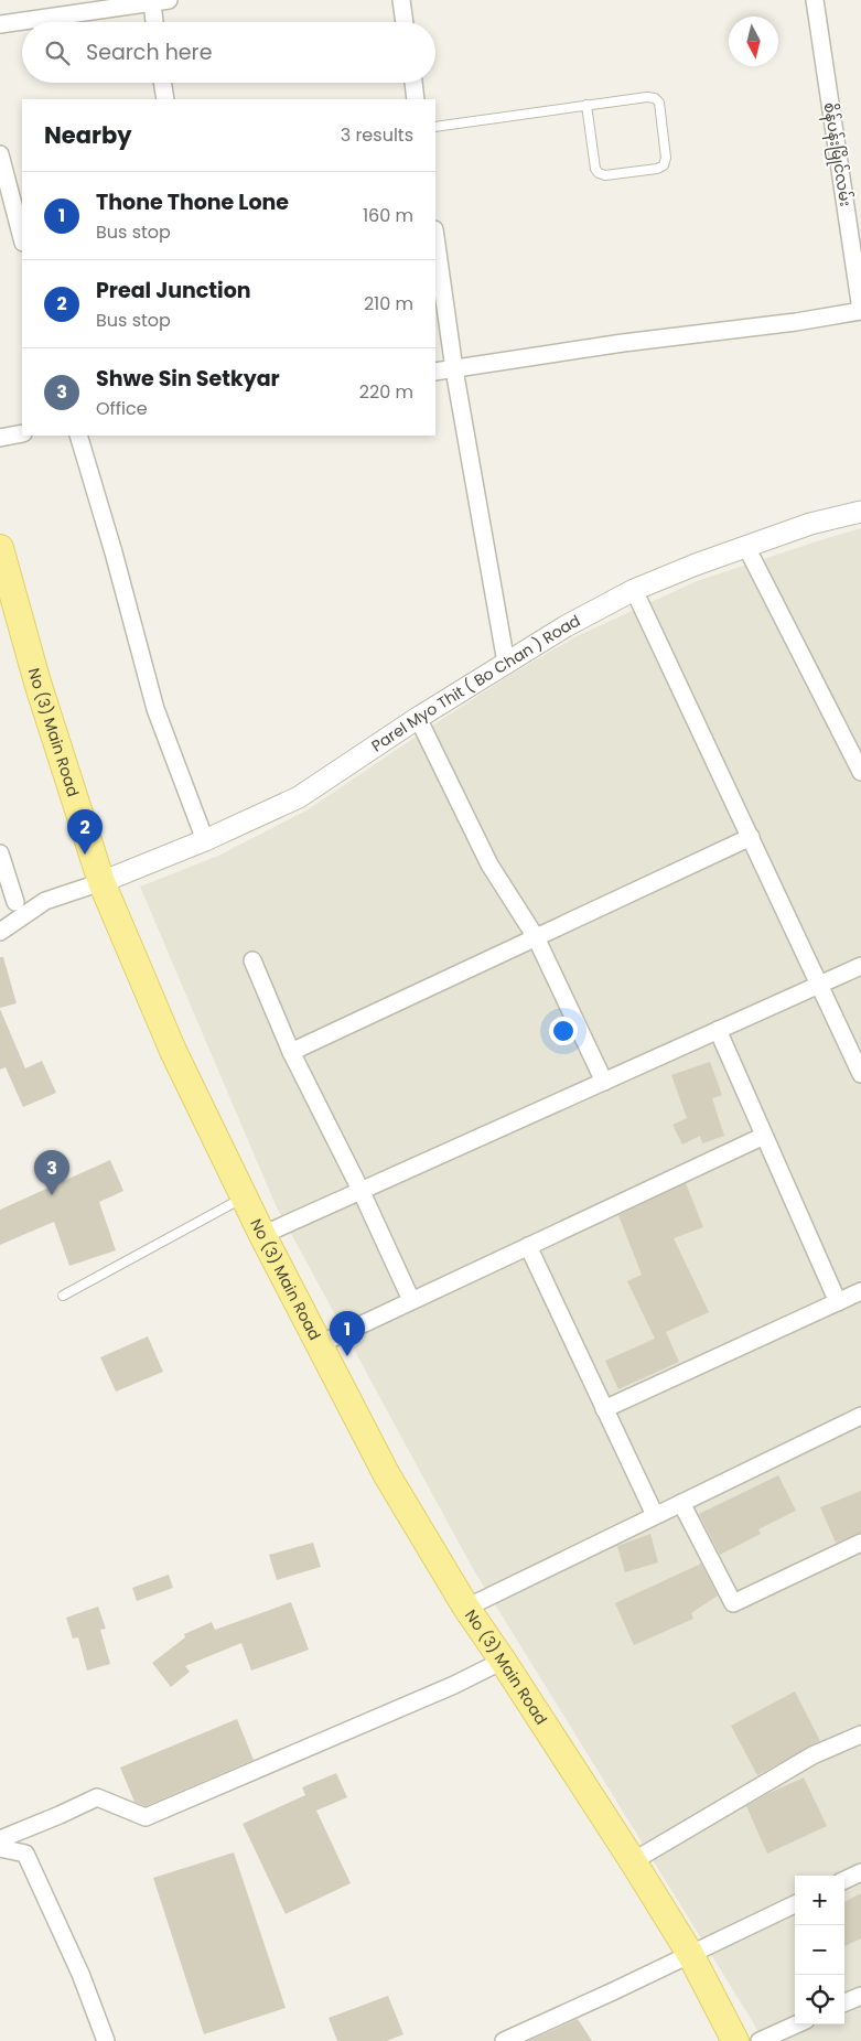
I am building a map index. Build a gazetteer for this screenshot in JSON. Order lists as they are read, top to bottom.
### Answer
{
  "streets": {
    "main road": ["No (3) Main Road"],
    "street": ["စိန်ပန်းမြိုင်လမ်း", "Parel Myo Thit ( Bo Chan ) Road"]
  },
  "crossings": [
    ["Parel Myo Thit ( Bo Chan ) Road", "No (3) Main Road"]
  ],
  "north": "bottom",
  "page": {
    "search": "Search here",
    "heading": ["Nearby", "3 results"],
    "list": [
      {
        "mark": "1",
        "name": "Thone Thone Lone",
        "note": "Bus stop",
        "value": "160 m"
      },
      {
        "mark": "2",
        "name": "Preal Junction",
        "note": "Bus stop",
        "value": "210 m"
      },
      {
        "mark": "3",
        "name": "Shwe Sin Setkyar",
        "note": "Office",
        "value": "220 m"
      }
    ],
    "pins": ["2", "3", "1"],
    "map_buttons": ["+", "−"]
  }
}
